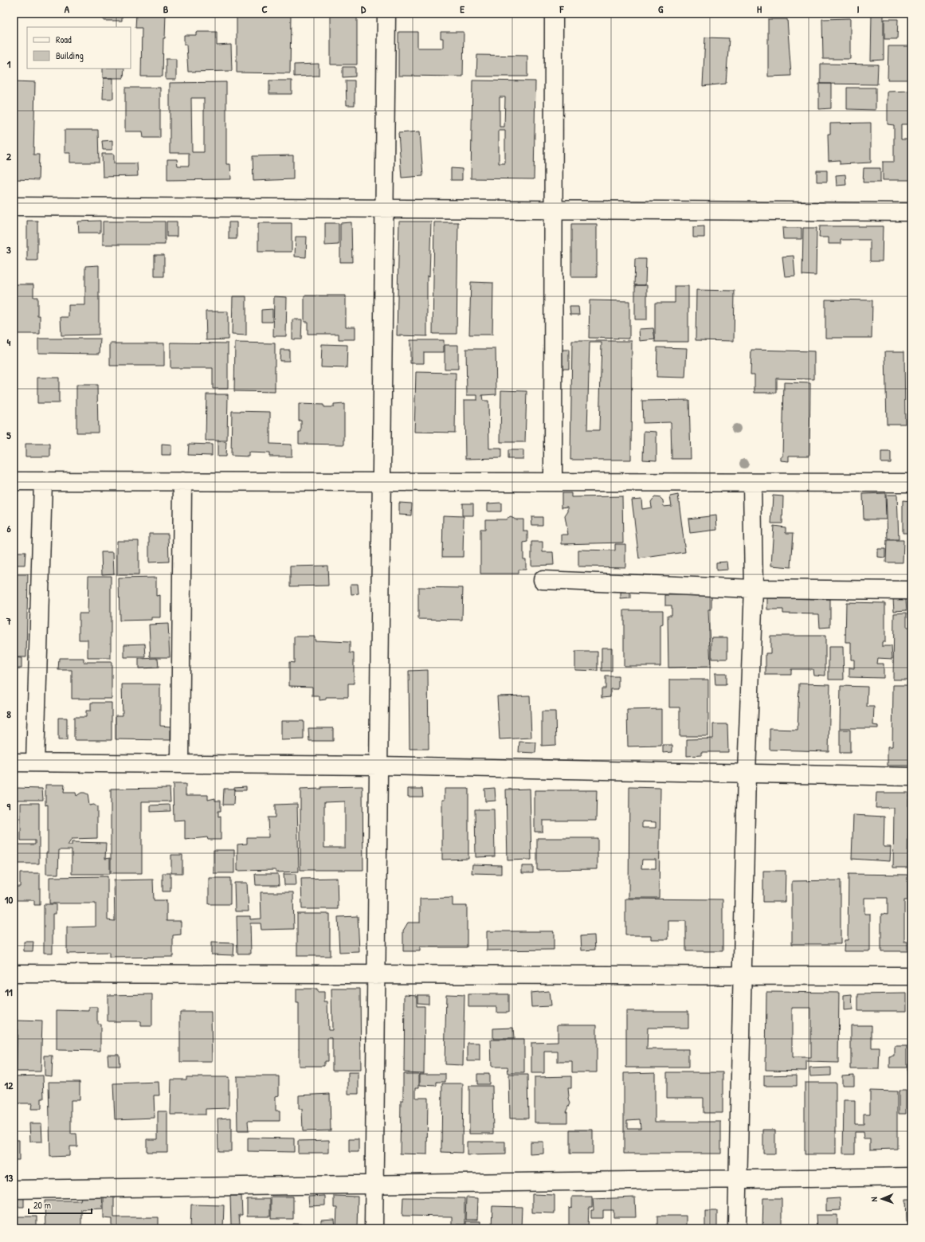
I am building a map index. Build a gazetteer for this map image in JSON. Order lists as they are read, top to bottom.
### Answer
{
  "legend": ["Road", "Building"],
  "scale_bar": "20 m",
  "north": "left",
  "grid": {
    "columns": [
      "A",
      "B",
      "C",
      "D",
      "E",
      "F",
      "G",
      "H",
      "I"
    ],
    "rows": [
      "1",
      "2",
      "3",
      "4",
      "5",
      "6",
      "7",
      "8",
      "9",
      "10",
      "11",
      "12",
      "13"
    ]
  }
}
